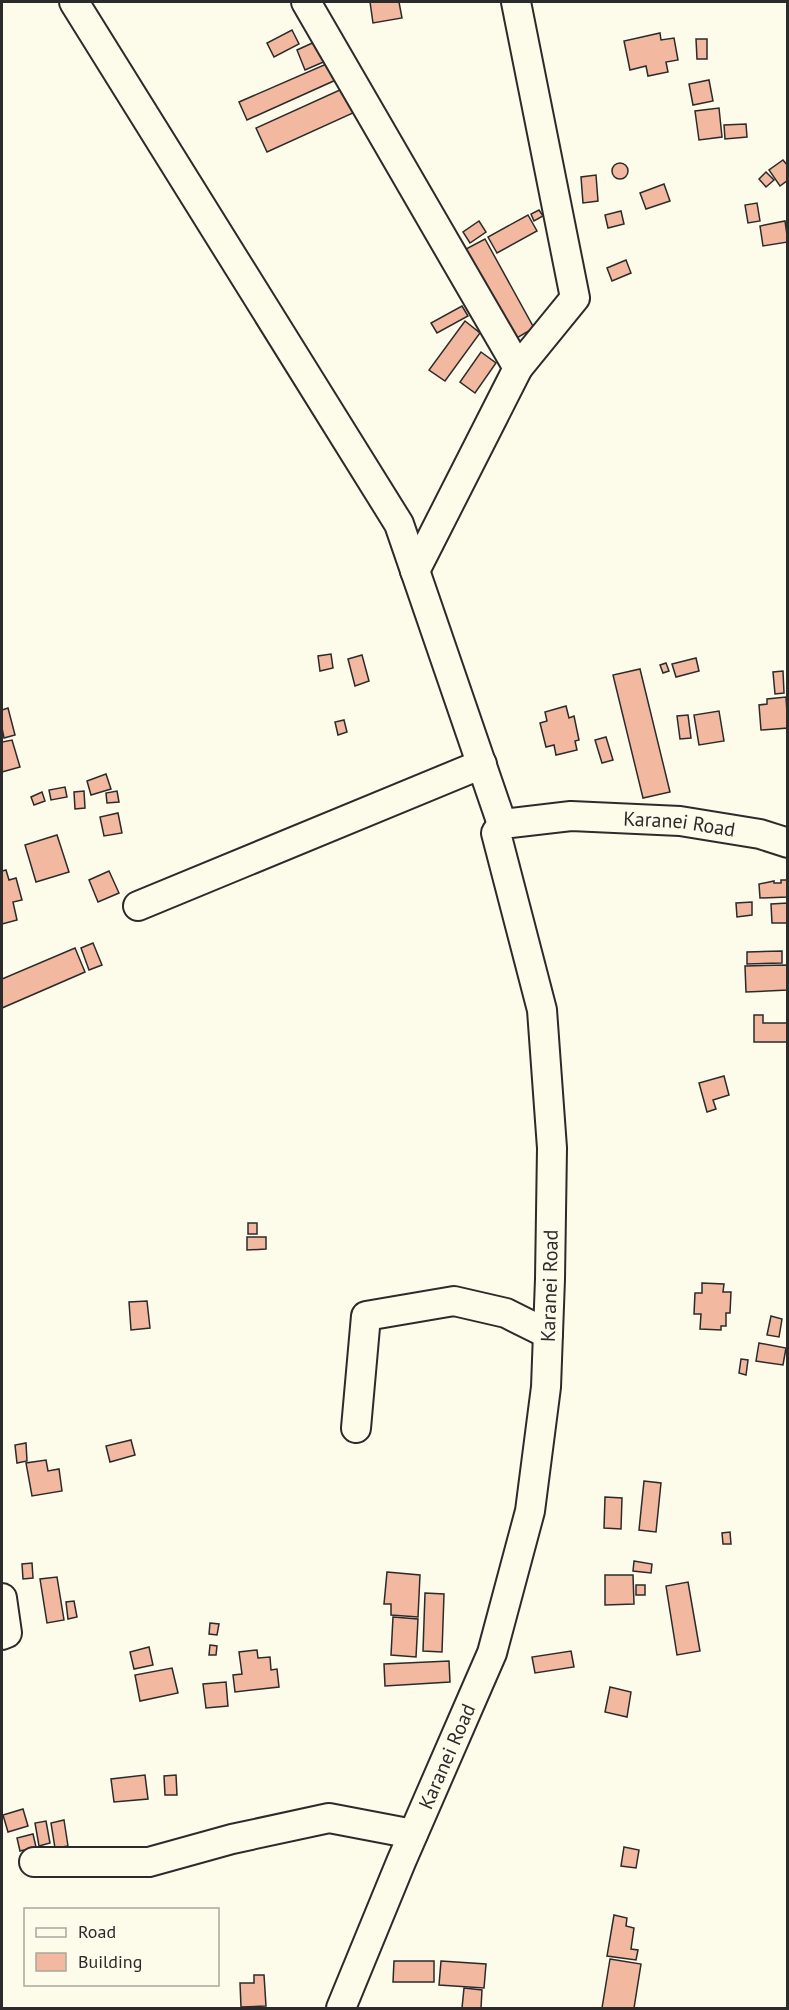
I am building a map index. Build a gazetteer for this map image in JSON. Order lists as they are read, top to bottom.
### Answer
{
  "streets": {
    "street": ["Karanei Road"]
  },
  "legend": ["Road", "Building"]
}
